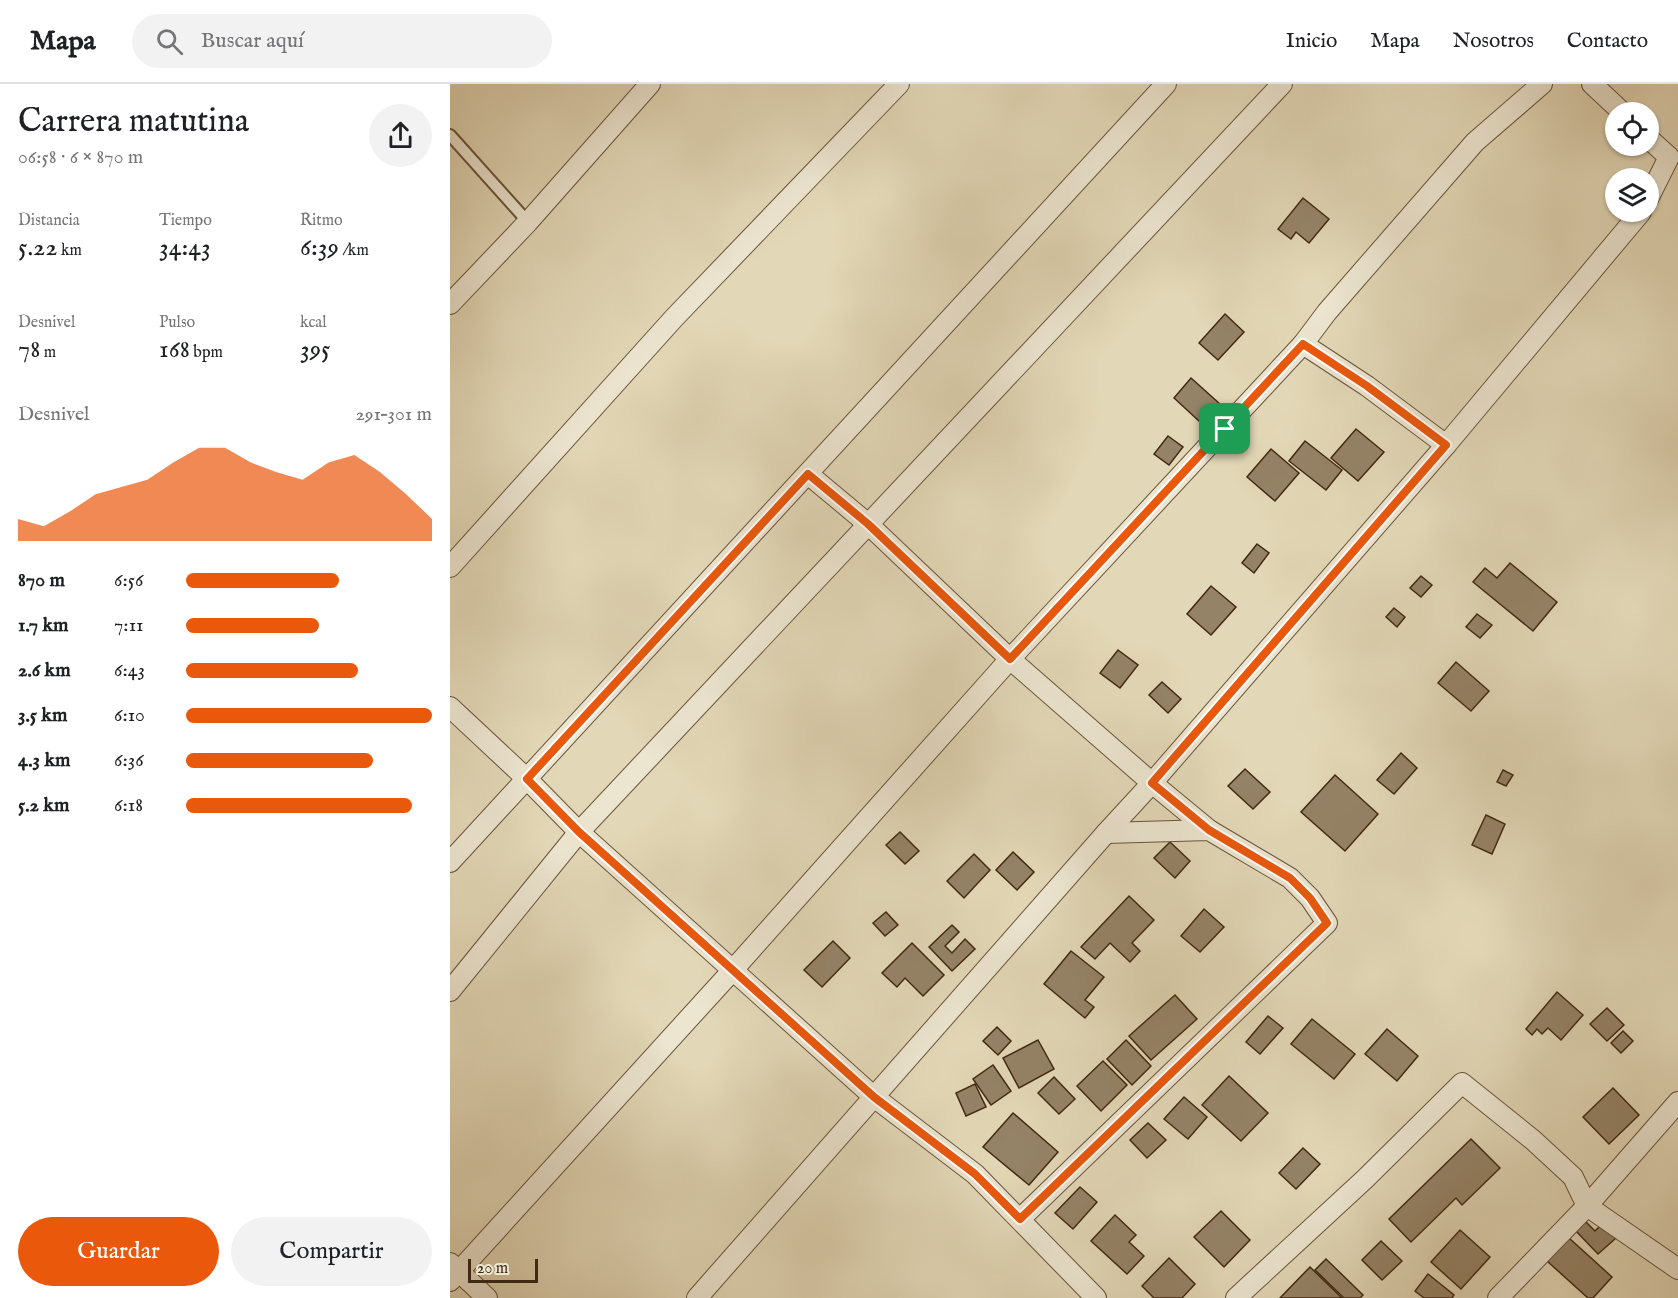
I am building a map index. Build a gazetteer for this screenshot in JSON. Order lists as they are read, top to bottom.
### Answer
{
  "scale_bar": "20 m",
  "page": {
    "header": "Mapa",
    "search": "Buscar aquí",
    "nav": [
      "Inicio",
      "Mapa",
      "Nosotros",
      "Contacto"
    ],
    "heading": ["Carrera matutina", "06:58 · 6 × 870 m"],
    "stats": [
      ["Distancia", "5.22 km"],
      ["Tiempo", "34:43"],
      ["Ritmo", "6:39 /km"],
      ["Desnivel", "78 m"],
      ["Pulso", "168 bpm"],
      ["kcal", "395"]
    ],
    "chart": ["Desnivel", "291–301 m"],
    "list": [
      {
        "name": "870 m",
        "note": "6:56"
      },
      {
        "name": "1.7 km",
        "note": "7:11"
      },
      {
        "name": "2.6 km",
        "note": "6:43"
      },
      {
        "name": "3.5 km",
        "note": "6:10"
      },
      {
        "name": "4.3 km",
        "note": "6:36"
      },
      {
        "name": "5.2 km",
        "note": "6:18"
      }
    ],
    "buttons": ["Guardar", "Compartir"],
    "scale": "20 m"
  }
}
